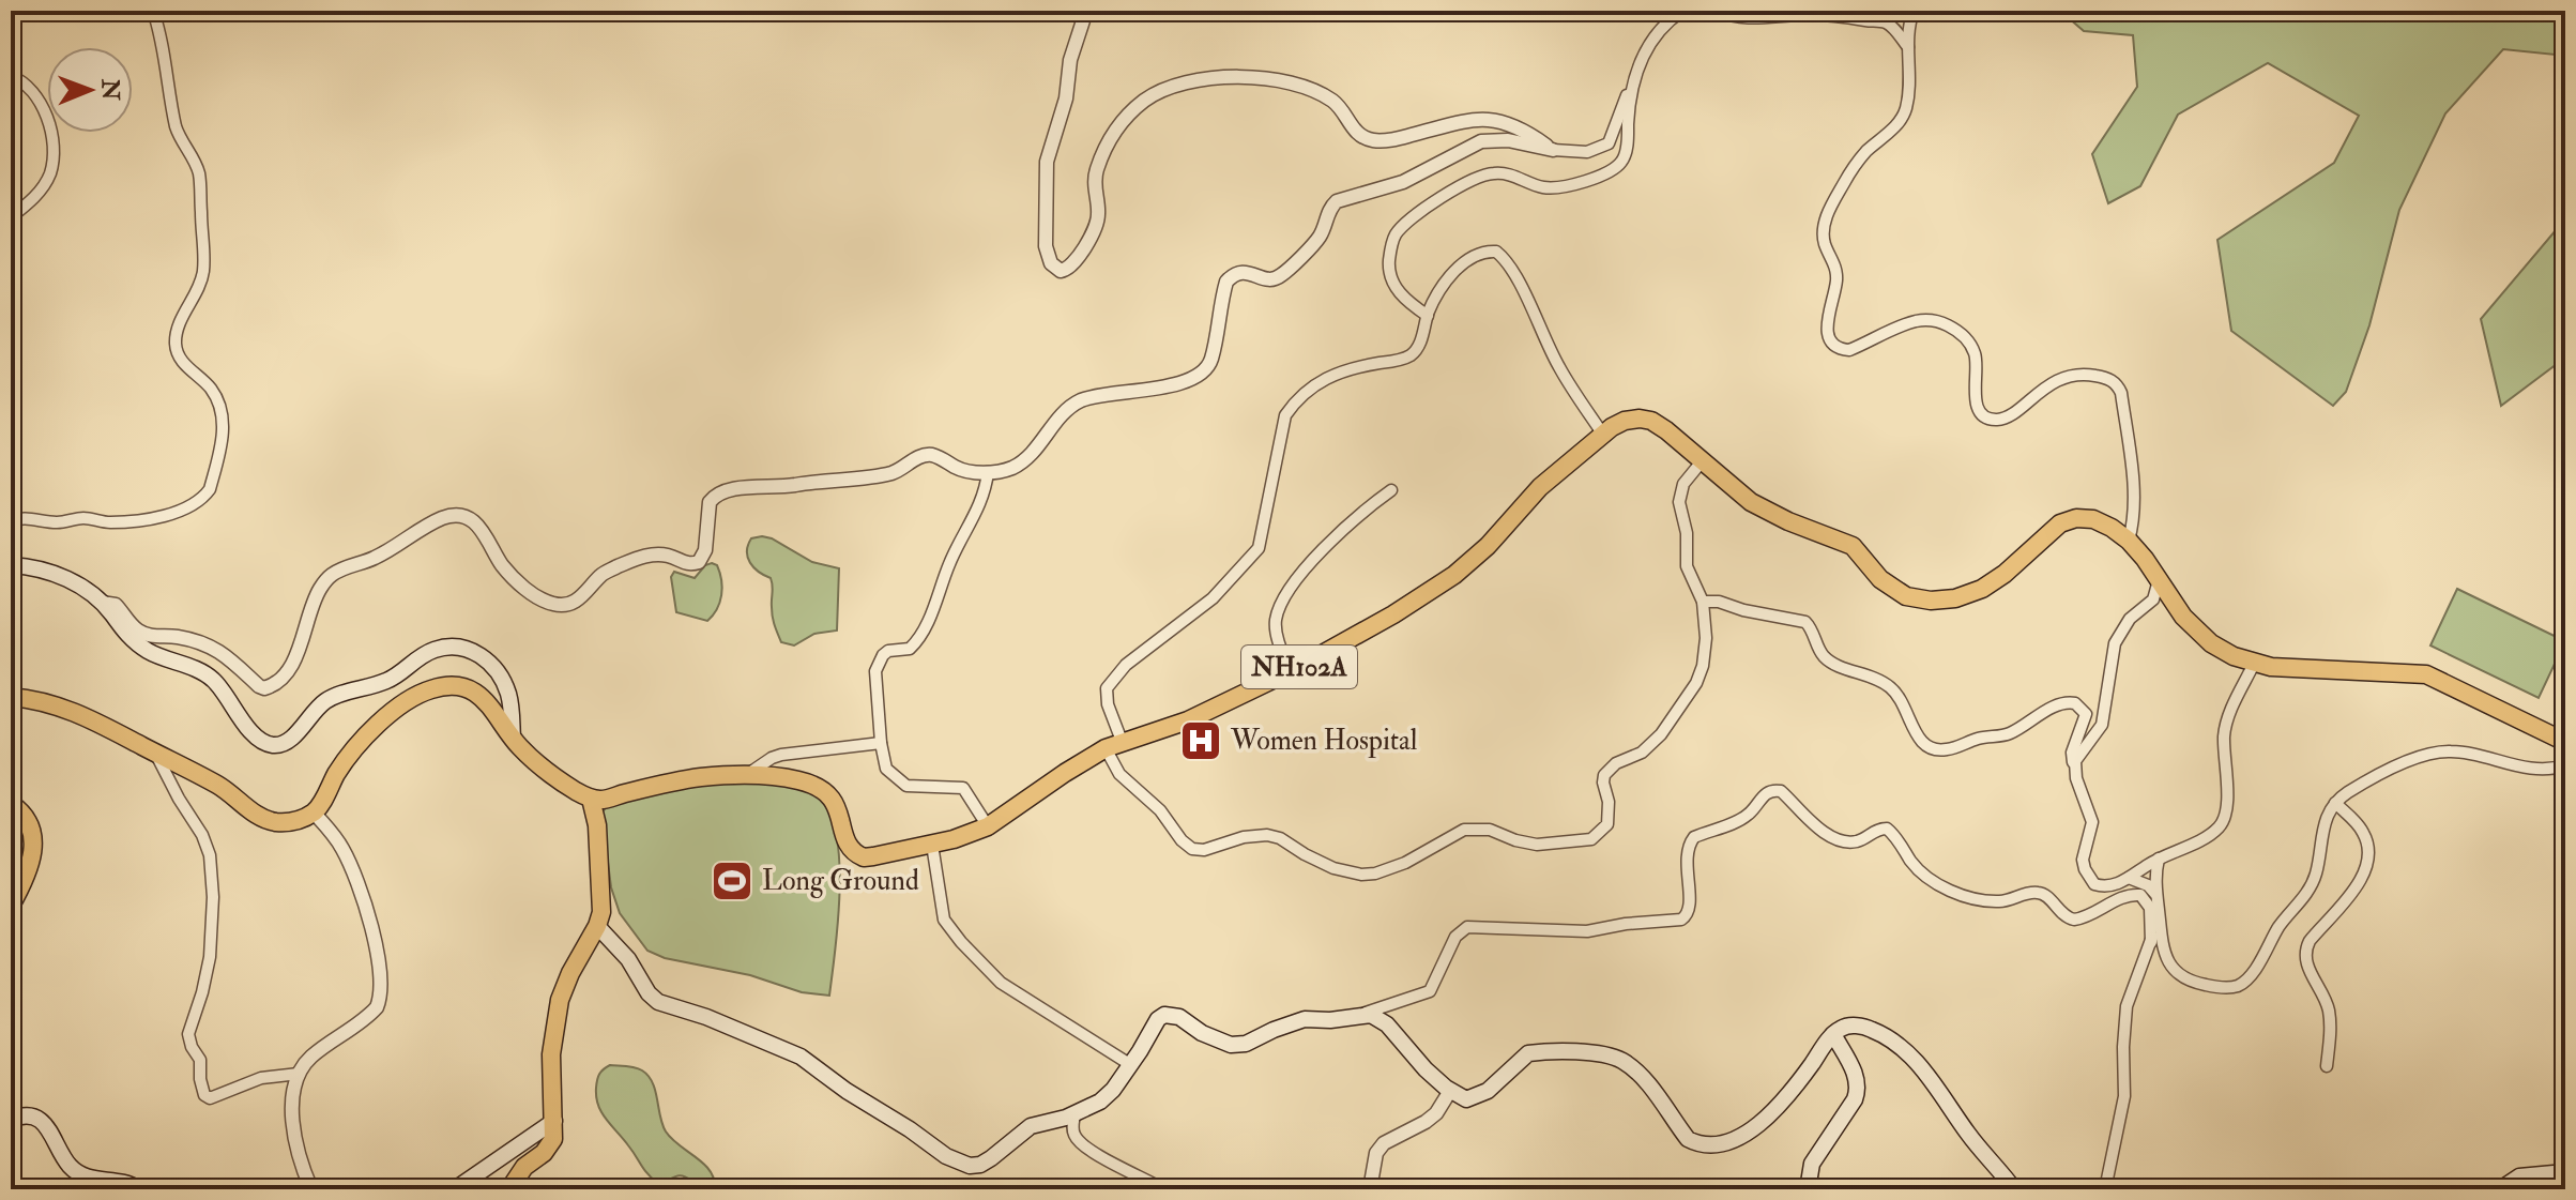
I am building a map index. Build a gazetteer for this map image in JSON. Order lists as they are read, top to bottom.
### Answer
{
  "streets": {
    "main road": ["NH102A"]
  },
  "places": {
    "hospital": ["Women Hospital"],
    "sports": ["Long Ground"]
  },
  "north": "right"
}
